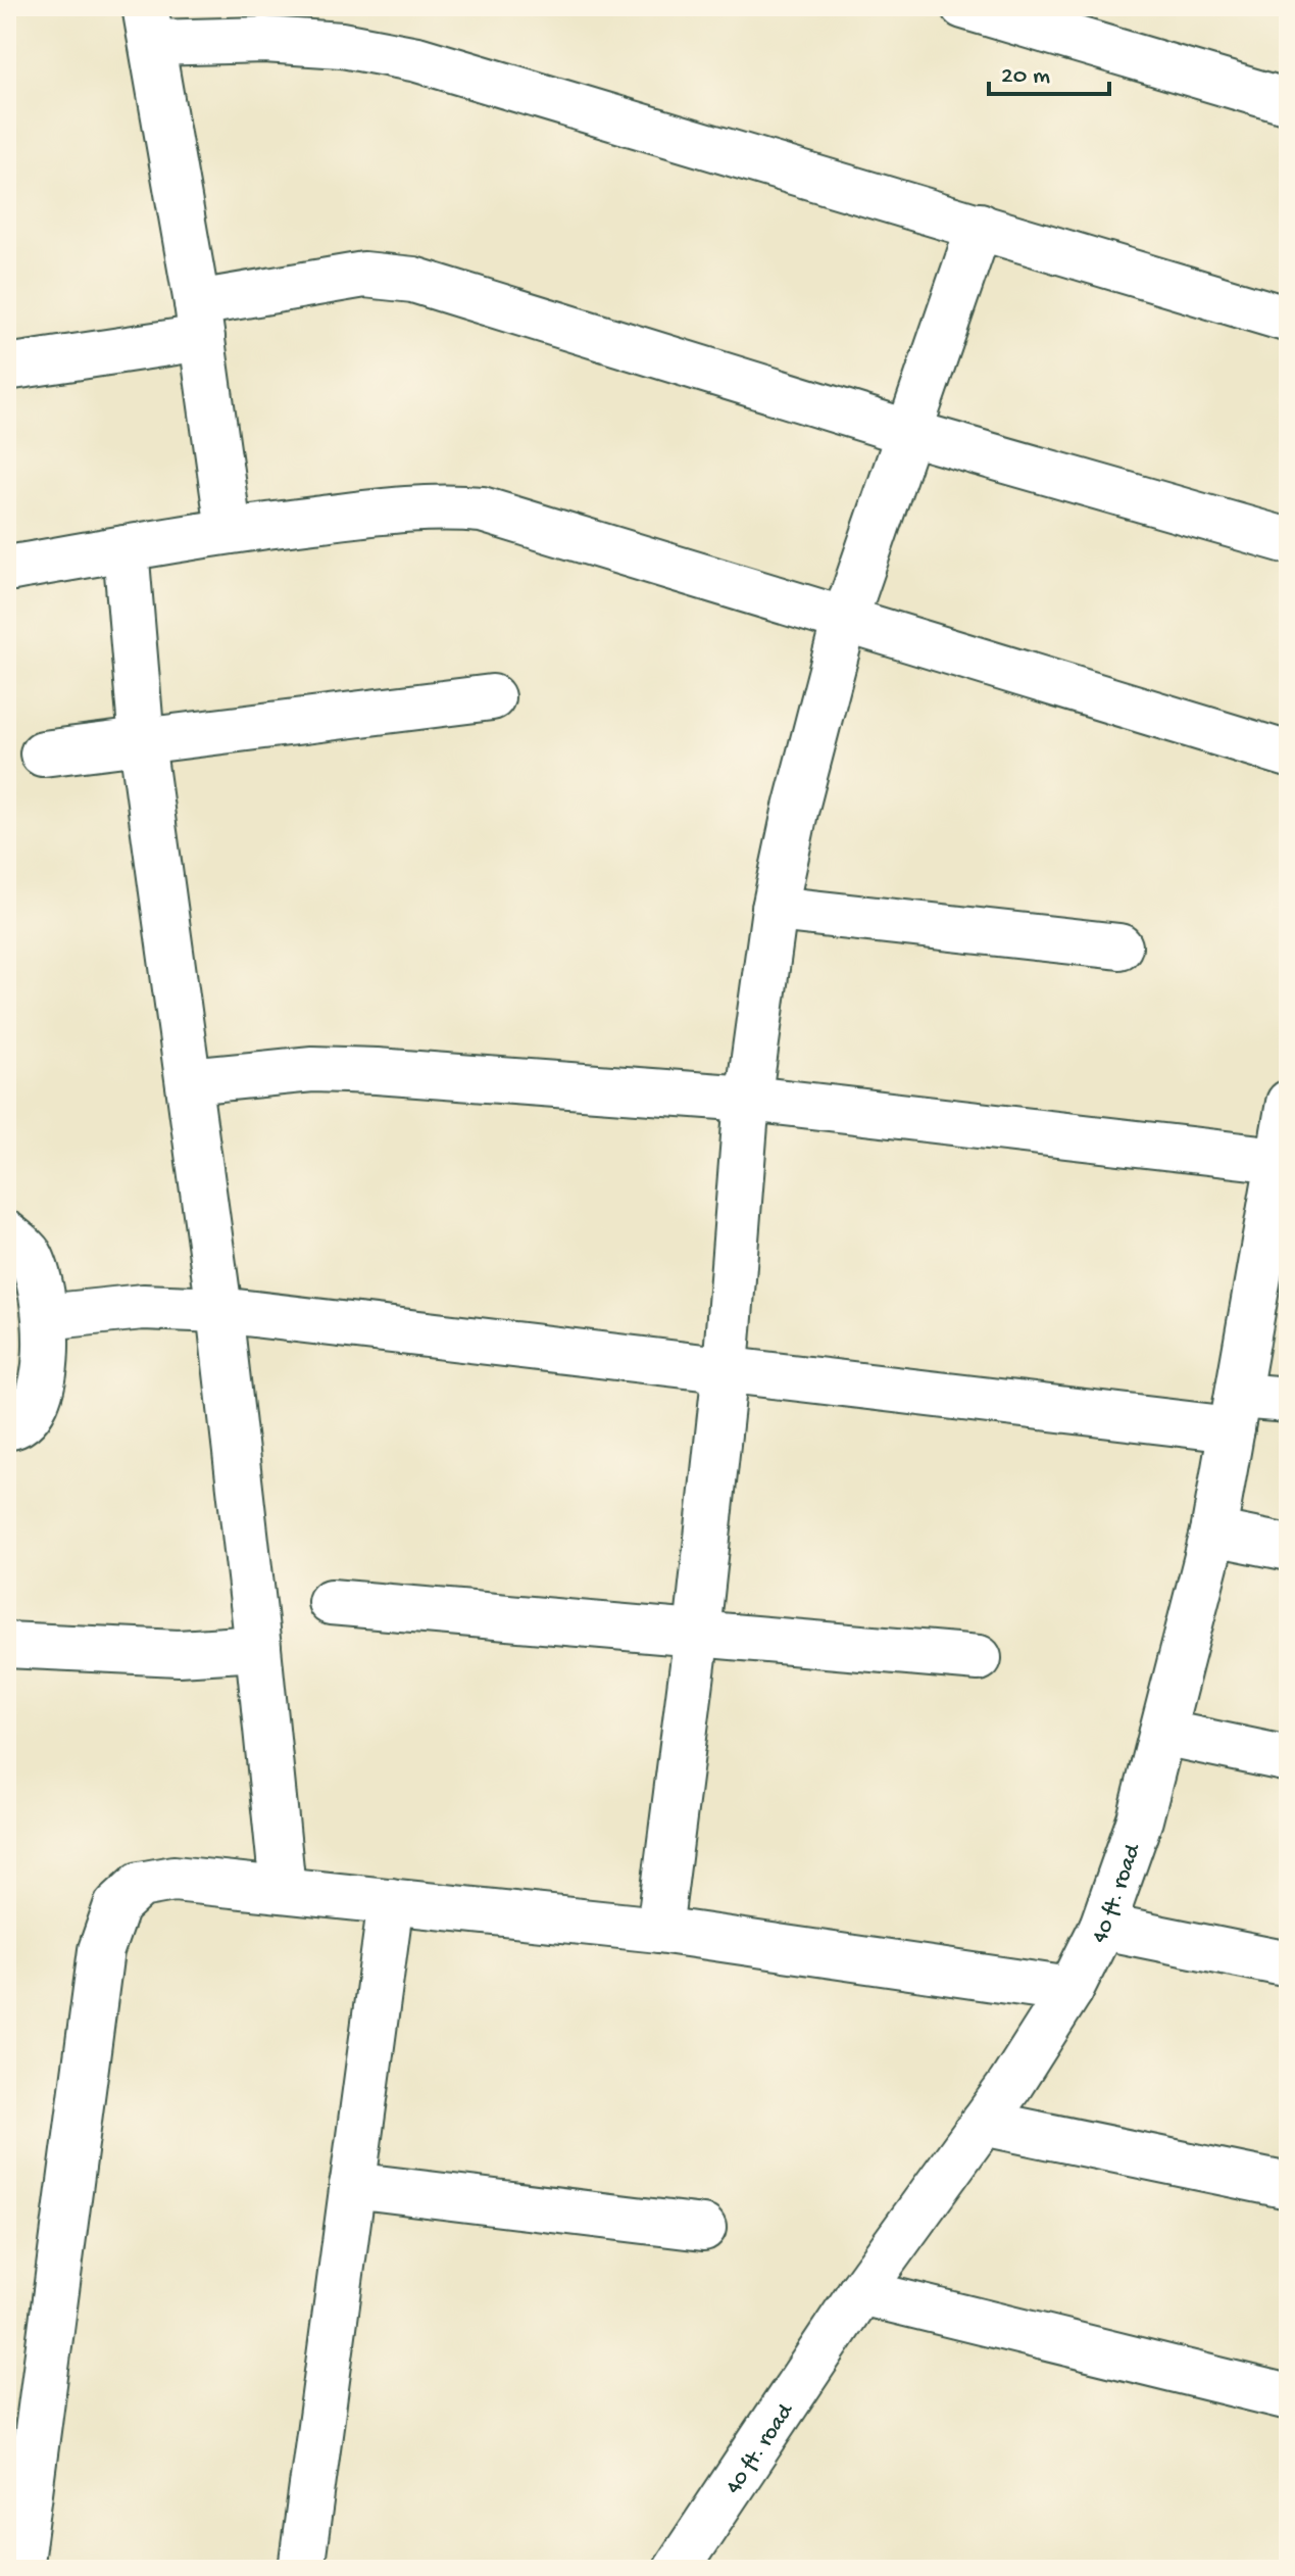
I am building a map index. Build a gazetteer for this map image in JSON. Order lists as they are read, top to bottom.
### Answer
{
  "streets": {
    "street": ["40 ft. road"]
  },
  "scale_bar": "20 m"
}
